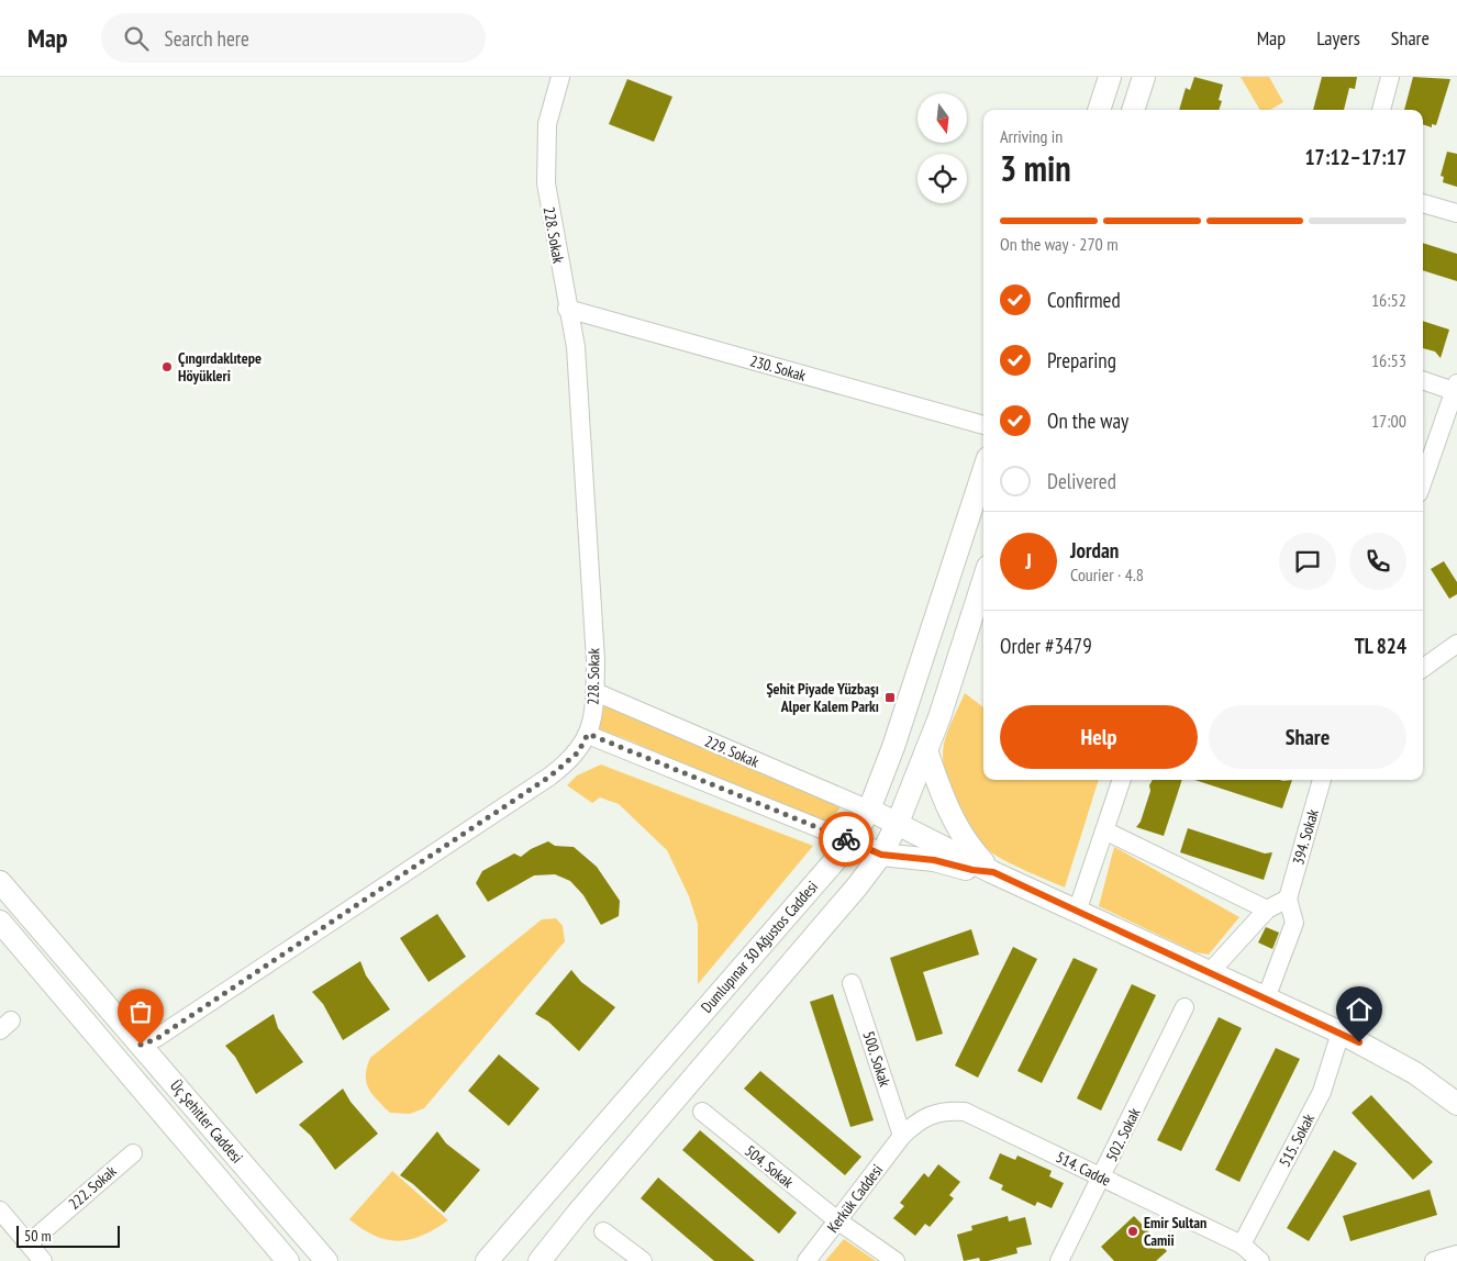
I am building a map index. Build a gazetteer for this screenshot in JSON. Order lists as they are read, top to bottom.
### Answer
{
  "streets": {
    "main road": ["Dumlupınar 30 Ağustos Caddesi", "Üç Şehitler Caddesi"],
    "street": [
      "228. Sokak",
      "230. Sokak",
      "229. Sokak",
      "394. Sokak",
      "500. Sokak",
      "502. Sokak",
      "515. Sokak",
      "504. Sokak",
      "514. Cadde",
      "222. Sokak",
      "Kerkük Caddesi"
    ]
  },
  "crossings": [
    ["228. Sokak", "230. Sokak"],
    ["228. Sokak", "229. Sokak"],
    ["228. Sokak", "Üç Şehitler Caddesi"],
    ["229. Sokak", "Dumlupınar 30 Ağustos Caddesi"],
    ["500. Sokak", "514. Cadde"],
    ["500. Sokak", "Kerkük Caddesi"],
    ["502. Sokak", "514. Cadde"],
    ["515. Sokak", "514. Cadde"],
    ["504. Sokak", "Kerkük Caddesi"],
    ["514. Cadde", "Kerkük Caddesi"]
  ],
  "places": {
    "other": ["Çıngırdaklıtepe Höyükleri", "Emir Sultan Camii"],
    "transit": ["Şehit Piyade Yüzbaşı Alper Kalem Parkı"]
  },
  "scale_bar": "50 m",
  "north": "bottom",
  "page": {
    "header": "Map",
    "search": "Search here",
    "nav": ["Map", "Layers", "Share"],
    "heading": ["3 min", "Arriving in", "17:12–17:17"],
    "panel": [
      "Jordan",
      "Courier · 4.8",
      "Order #3479",
      "TL 824"
    ],
    "bar": "On the way · 270 m",
    "list": [
      ["Confirmed", "16:52"],
      ["Preparing", "16:53"],
      ["On the way", "17:00"],
      "Delivered"
    ],
    "round": "J",
    "buttons": ["Help", "Share"],
    "scale": "50 m"
  }
}
